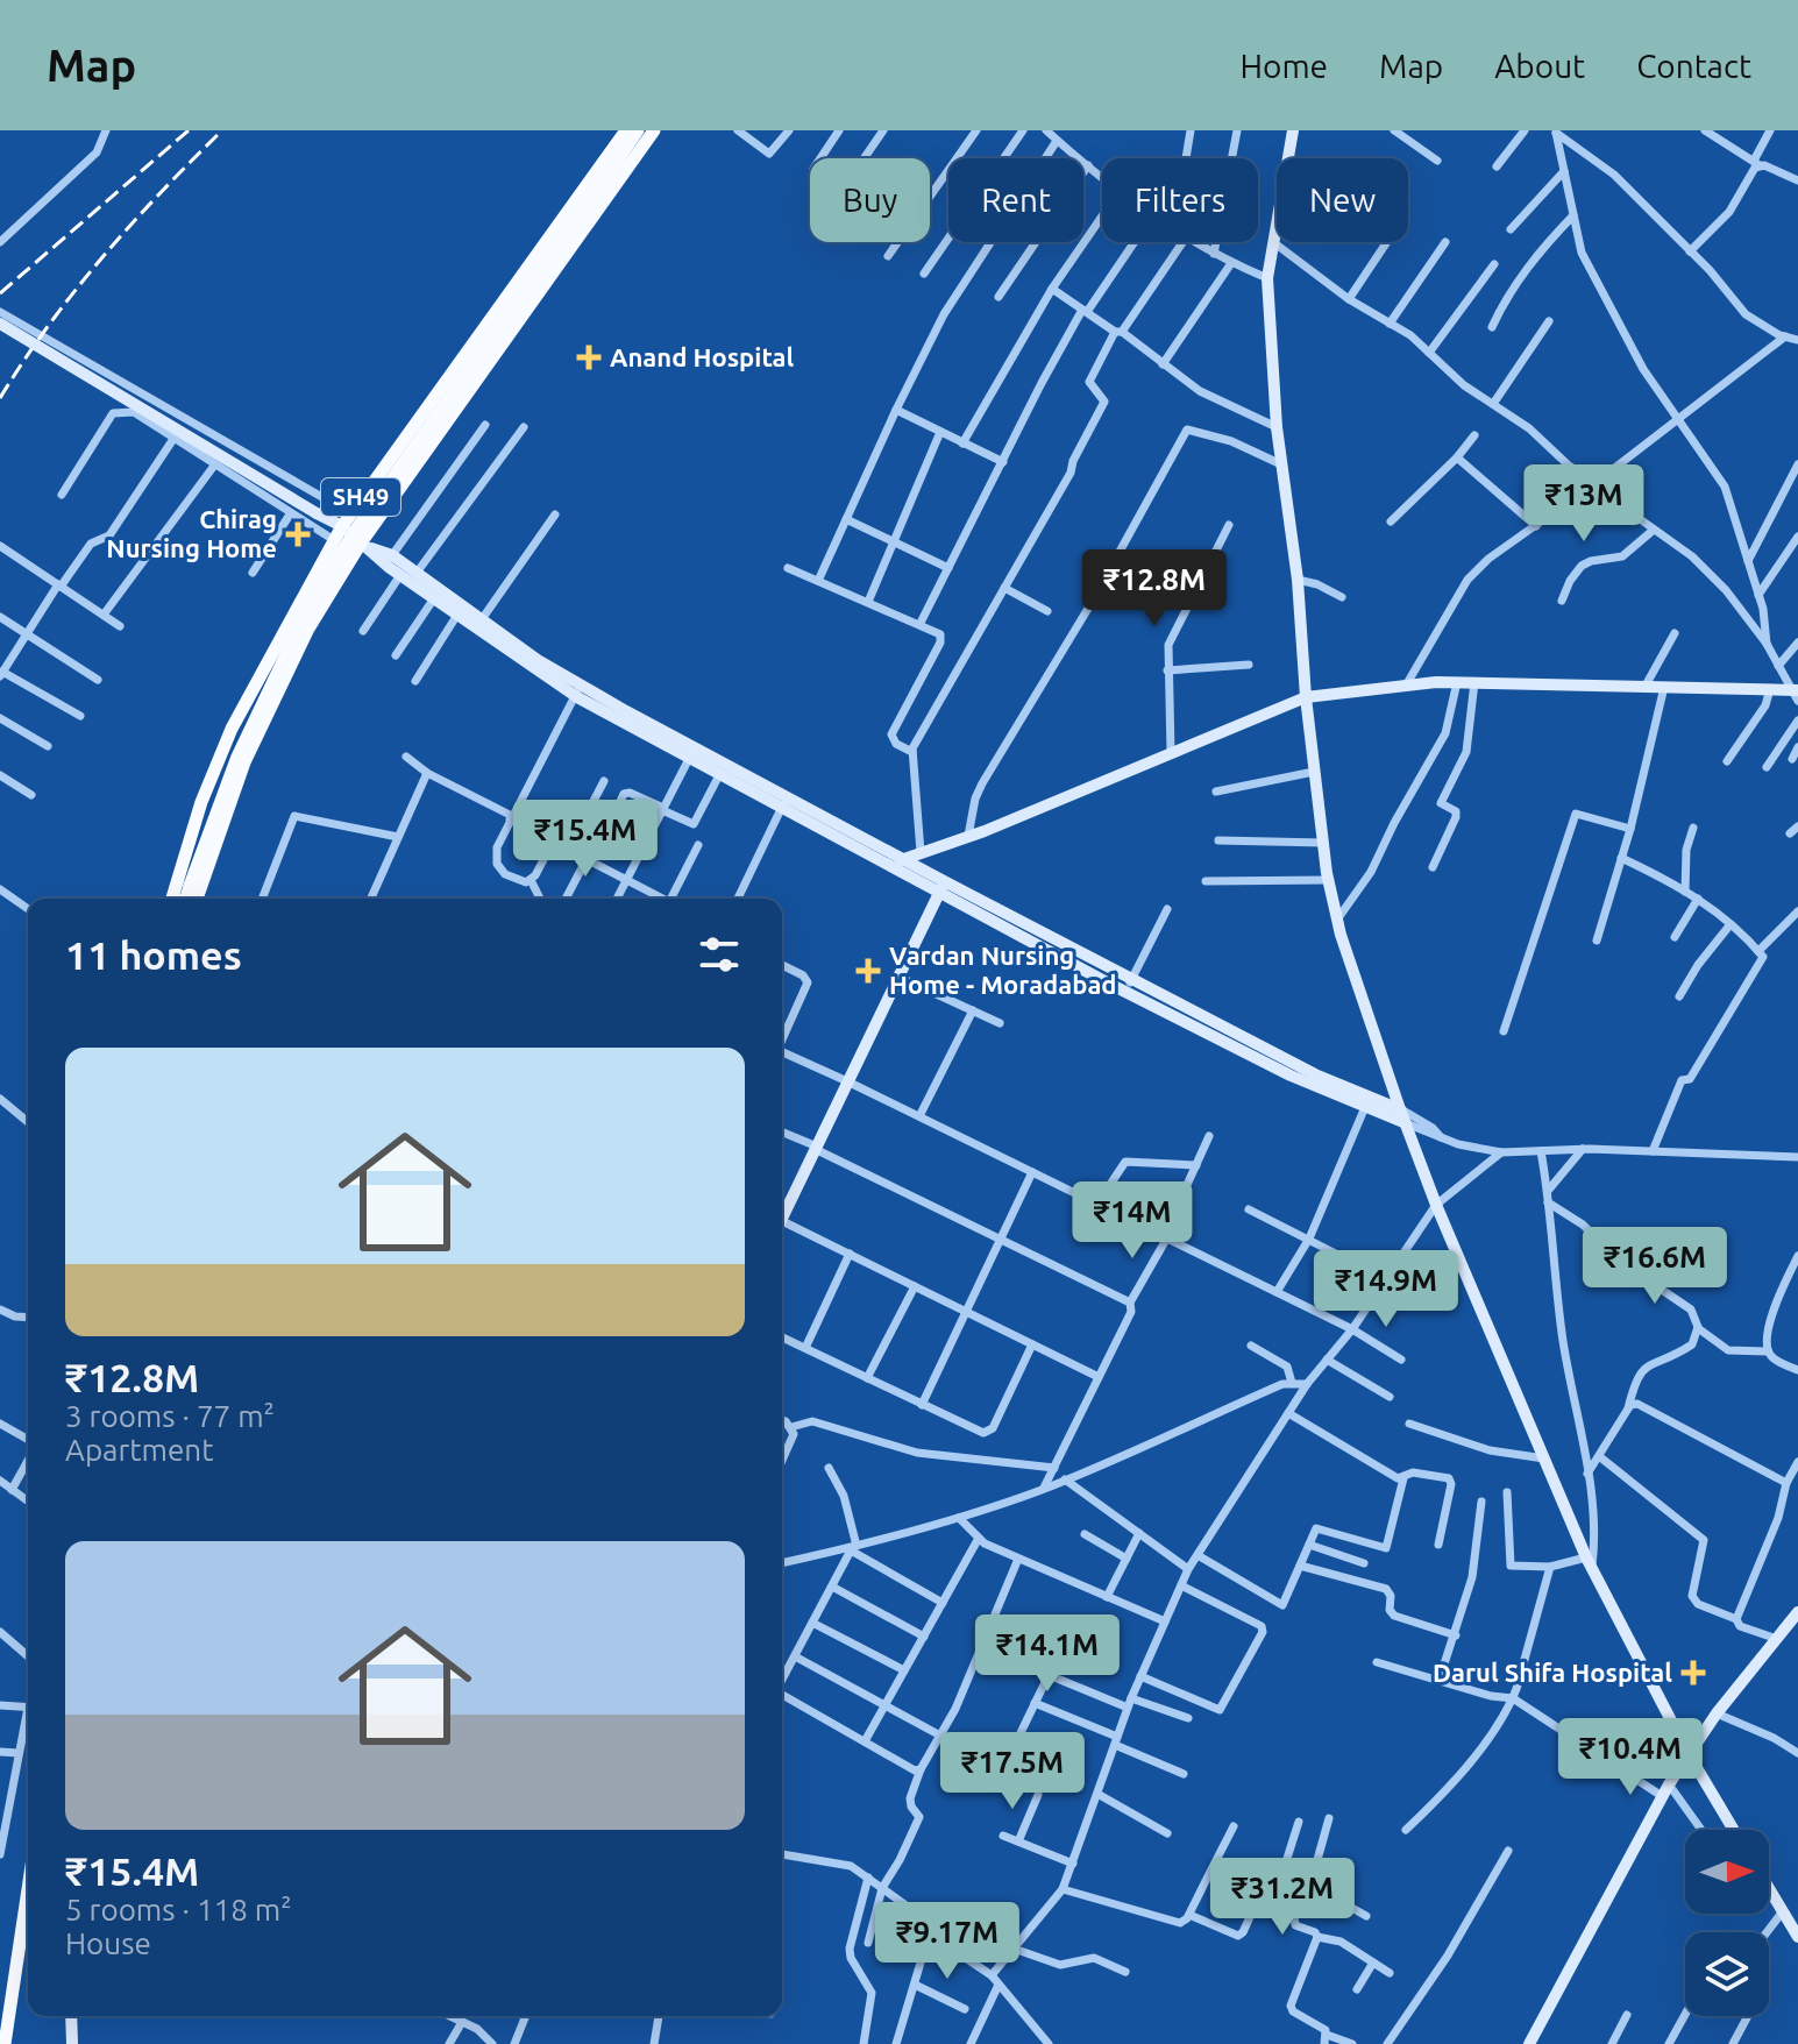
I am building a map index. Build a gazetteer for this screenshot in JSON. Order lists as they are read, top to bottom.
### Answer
{
  "streets": {
    "main road": ["SH49"]
  },
  "places": {
    "health": [
      "Anand Hospital",
      "Chirag Nursing Home",
      "Vardan Nursing Home - Moradabad",
      "Darul Shifa Hospital"
    ]
  },
  "north": "right",
  "page": {
    "header": "Map",
    "nav": [
      "Home",
      "Map",
      "About",
      "Contact"
    ],
    "chip": [
      "Buy",
      "Rent",
      "Filters",
      "New"
    ],
    "price": [
      "₹13M",
      "₹12.8M",
      "₹15.4M",
      "₹14M",
      "₹16.6M",
      "₹14.9M",
      "₹14.1M",
      "₹10.4M",
      "₹17.5M",
      "₹31.2M",
      "₹9.17M"
    ],
    "heading": "11 homes",
    "list": [
      {
        "name": "₹12.8M",
        "note": "3 rooms · 77 m² · Apartment"
      },
      {
        "name": "₹15.4M",
        "note": "5 rooms · 118 m² · House"
      }
    ]
  }
}
